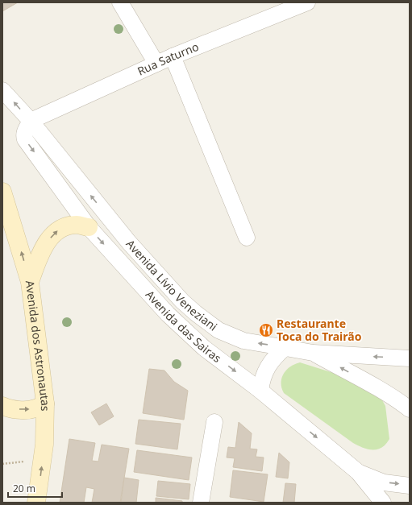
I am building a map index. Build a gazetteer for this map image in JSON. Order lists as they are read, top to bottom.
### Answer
{
  "streets": {
    "main road": ["Avenida dos Astronautas"],
    "street": ["Rua Saturno", "Avenida Lívio Veneziani", "Avenida das Sairas"]
  },
  "crossings": [
    ["Rua Saturno", "Avenida Lívio Veneziani"],
    ["Rua Saturno", "Avenida das Sairas"],
    ["Avenida Lívio Veneziani", "Avenida das Sairas"]
  ],
  "one_way": ["Avenida dos Astronautas"],
  "places": {
    "restaurant": ["Restaurante Toca do Trairão"]
  },
  "scale_bar": "20 m"
}
